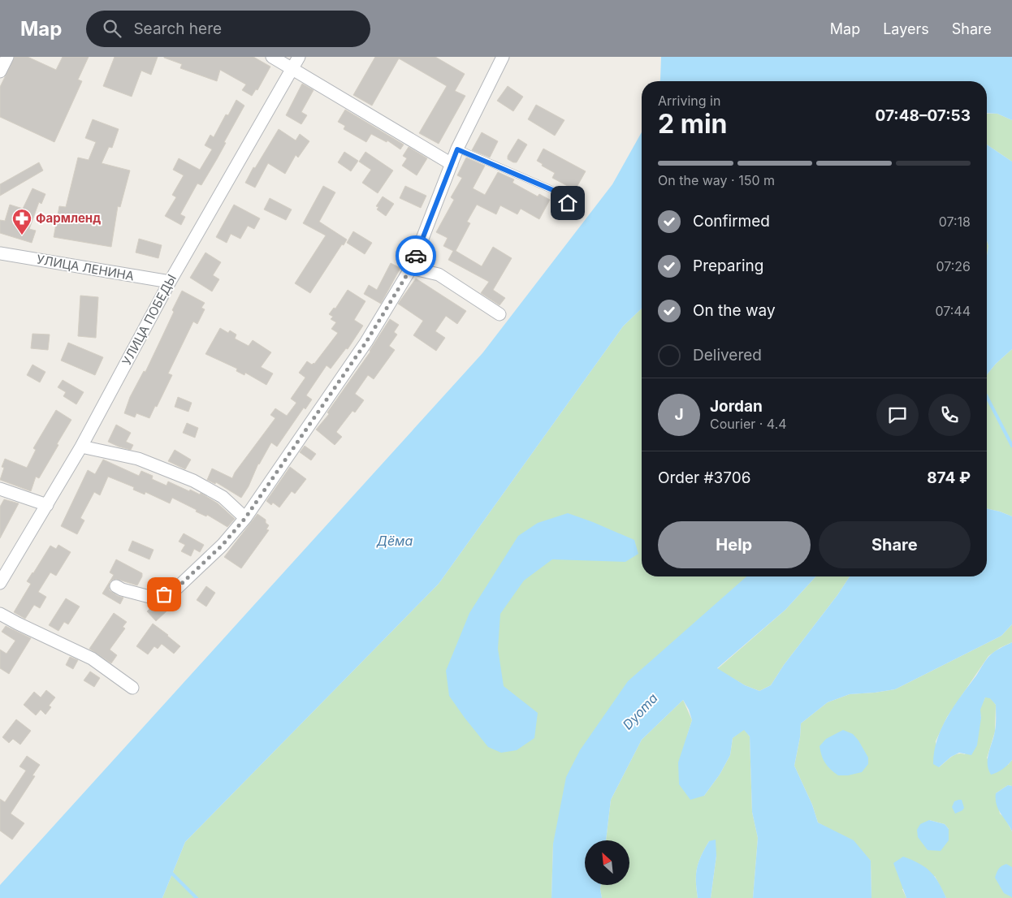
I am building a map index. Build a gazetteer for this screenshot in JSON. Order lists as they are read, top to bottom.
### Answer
{
  "streets": {
    "street": ["УЛИЦА ЛЕНИНА", "УЛИЦА ПОБЕДЫ"]
  },
  "crossings": [
    ["УЛИЦА ЛЕНИНА", "УЛИЦА ПОБЕДЫ"]
  ],
  "water": ["Дёма", "Dyoma"],
  "places": {
    "pharmacy": ["Фармленд"]
  },
  "north": "top left",
  "page": {
    "header": "Map",
    "search": "Search here",
    "nav": ["Map", "Layers", "Share"],
    "heading": ["2 min", "Arriving in", "07:48–07:53"],
    "panel": [
      "Jordan",
      "Courier · 4.4",
      "Order #3706",
      "874 ₽"
    ],
    "bar": "On the way · 150 m",
    "list": [
      ["Confirmed", "07:18"],
      ["Preparing", "07:26"],
      ["On the way", "07:44"],
      "Delivered"
    ],
    "round": "J",
    "buttons": ["Help", "Share"]
  }
}
